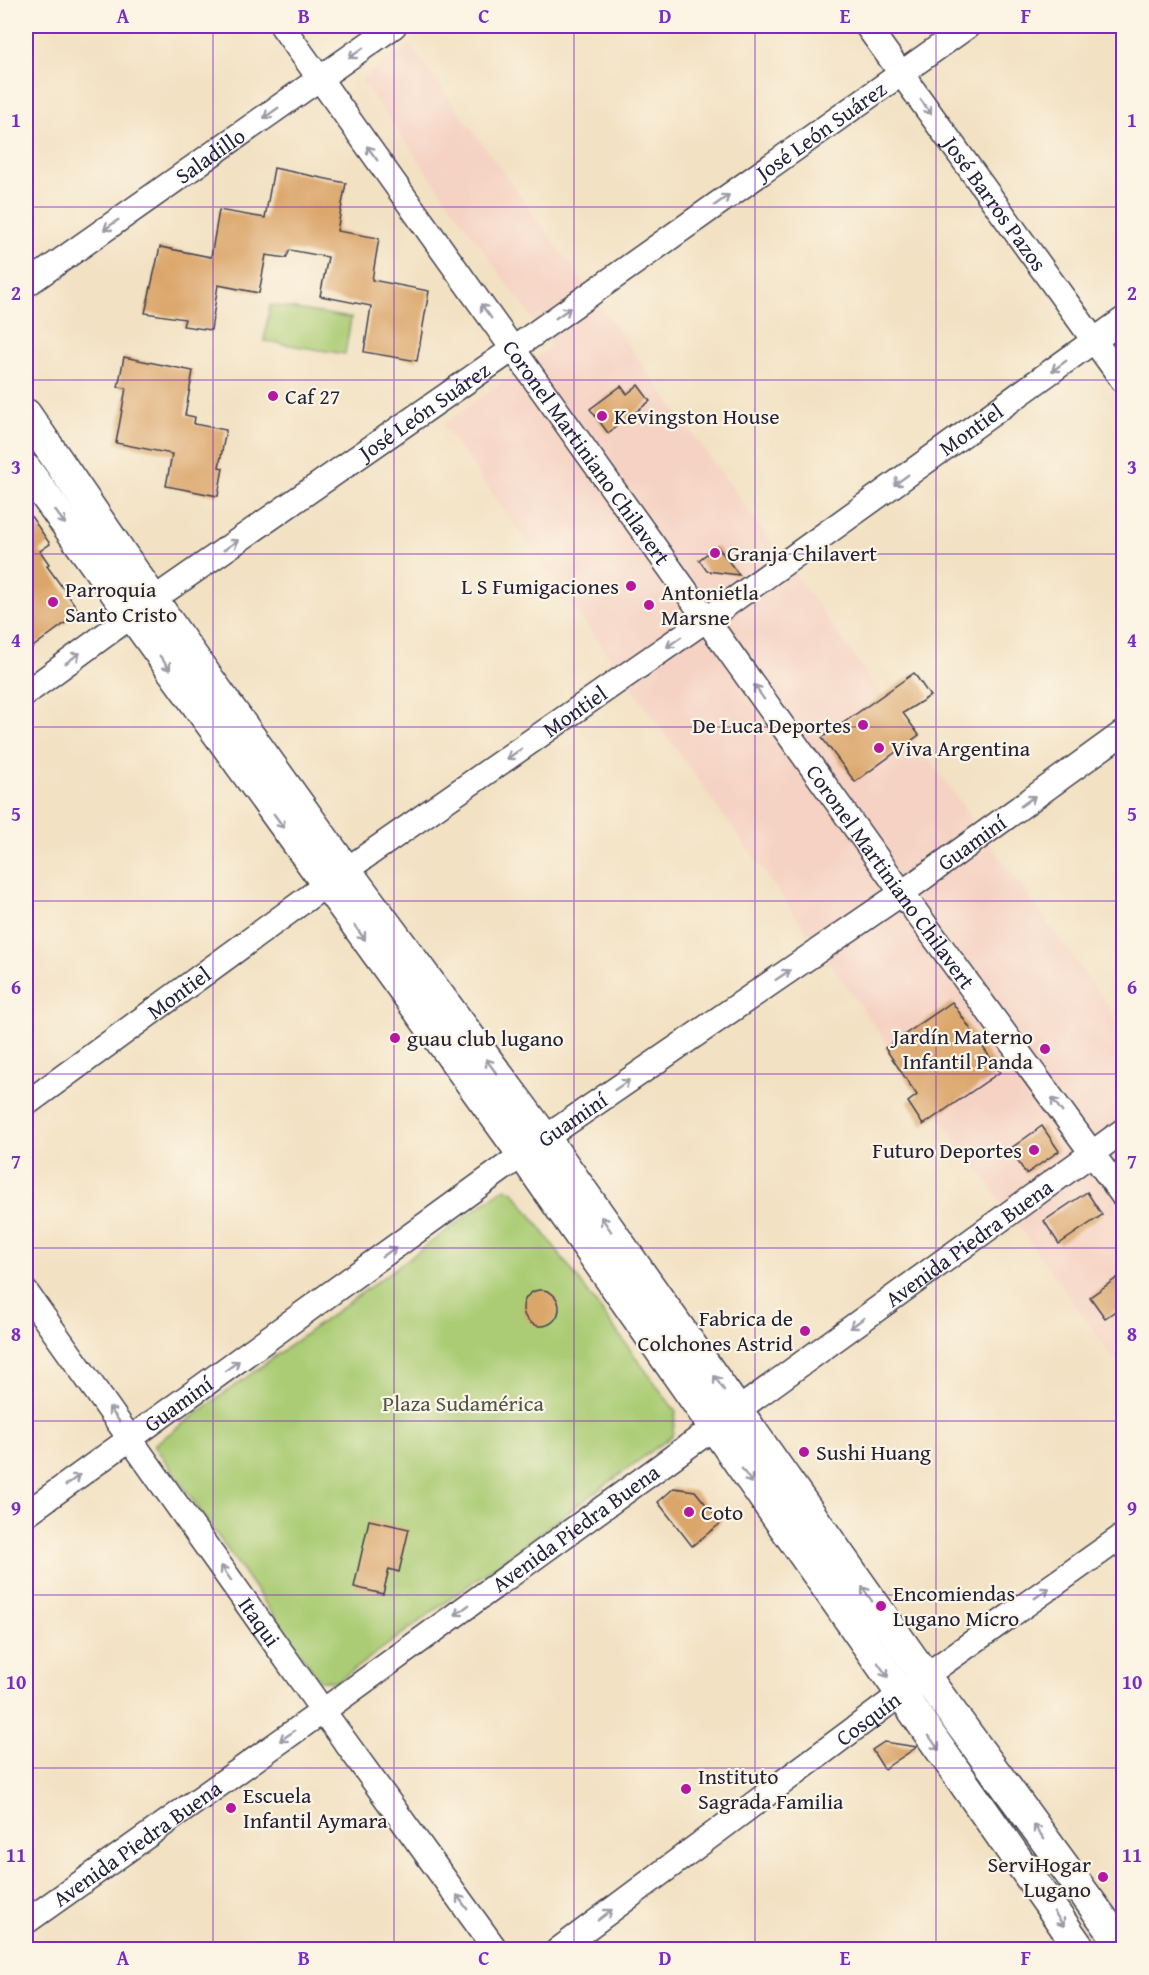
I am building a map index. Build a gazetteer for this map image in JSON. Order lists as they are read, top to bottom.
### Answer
{
  "streets": {
    "street": [
      "José León Suárez",
      "Saladillo",
      "José Barros Pazos",
      "Montiel",
      "Coronel Martiniano Chilavert",
      "Guaminí",
      "Avenida Piedra Buena",
      "Itaqui",
      "Cosquín"
    ]
  },
  "crossings": [
    ["José León Suárez", "José Barros Pazos"],
    ["José León Suárez", "Coronel Martiniano Chilavert"],
    ["Saladillo", "Coronel Martiniano Chilavert"],
    ["José Barros Pazos", "Montiel"],
    ["Montiel", "Coronel Martiniano Chilavert"],
    ["Coronel Martiniano Chilavert", "Guaminí"],
    ["Coronel Martiniano Chilavert", "Avenida Piedra Buena"],
    ["Guaminí", "Itaqui"],
    ["Avenida Piedra Buena", "Itaqui"]
  ],
  "one_way": [
    "José León Suárez",
    "Saladillo",
    "José Barros Pazos",
    "Montiel",
    "Coronel Martiniano Chilavert",
    "Guaminí",
    "Avenida Piedra Buena",
    "Itaqui",
    "Cosquín"
  ],
  "parks": ["Plaza Sudamérica"],
  "places": [
    "Caf 27",
    "Kevingston House",
    "Granja Chilavert",
    "L S Fumigaciones",
    "Parroquia Santo Cristo",
    "Antonietla Marsne",
    "De Luca Deportes",
    "Viva Argentina",
    "guau club lugano",
    "Jardín Materno Infantil Panda",
    "Futuro Deportes",
    "Fabrica de Colchones Astrid",
    "Sushi Huang",
    "Coto",
    "Encomiendas Lugano Micro",
    "Instituto Sagrada Familia",
    "Escuela Infantil Aymara",
    "ServiHogar Lugano"
  ],
  "grid": {
    "columns": [
      "A",
      "B",
      "C",
      "D",
      "E",
      "F"
    ],
    "rows": [
      "1",
      "2",
      "3",
      "4",
      "5",
      "6",
      "7",
      "8",
      "9",
      "10",
      "11"
    ]
  }
}
